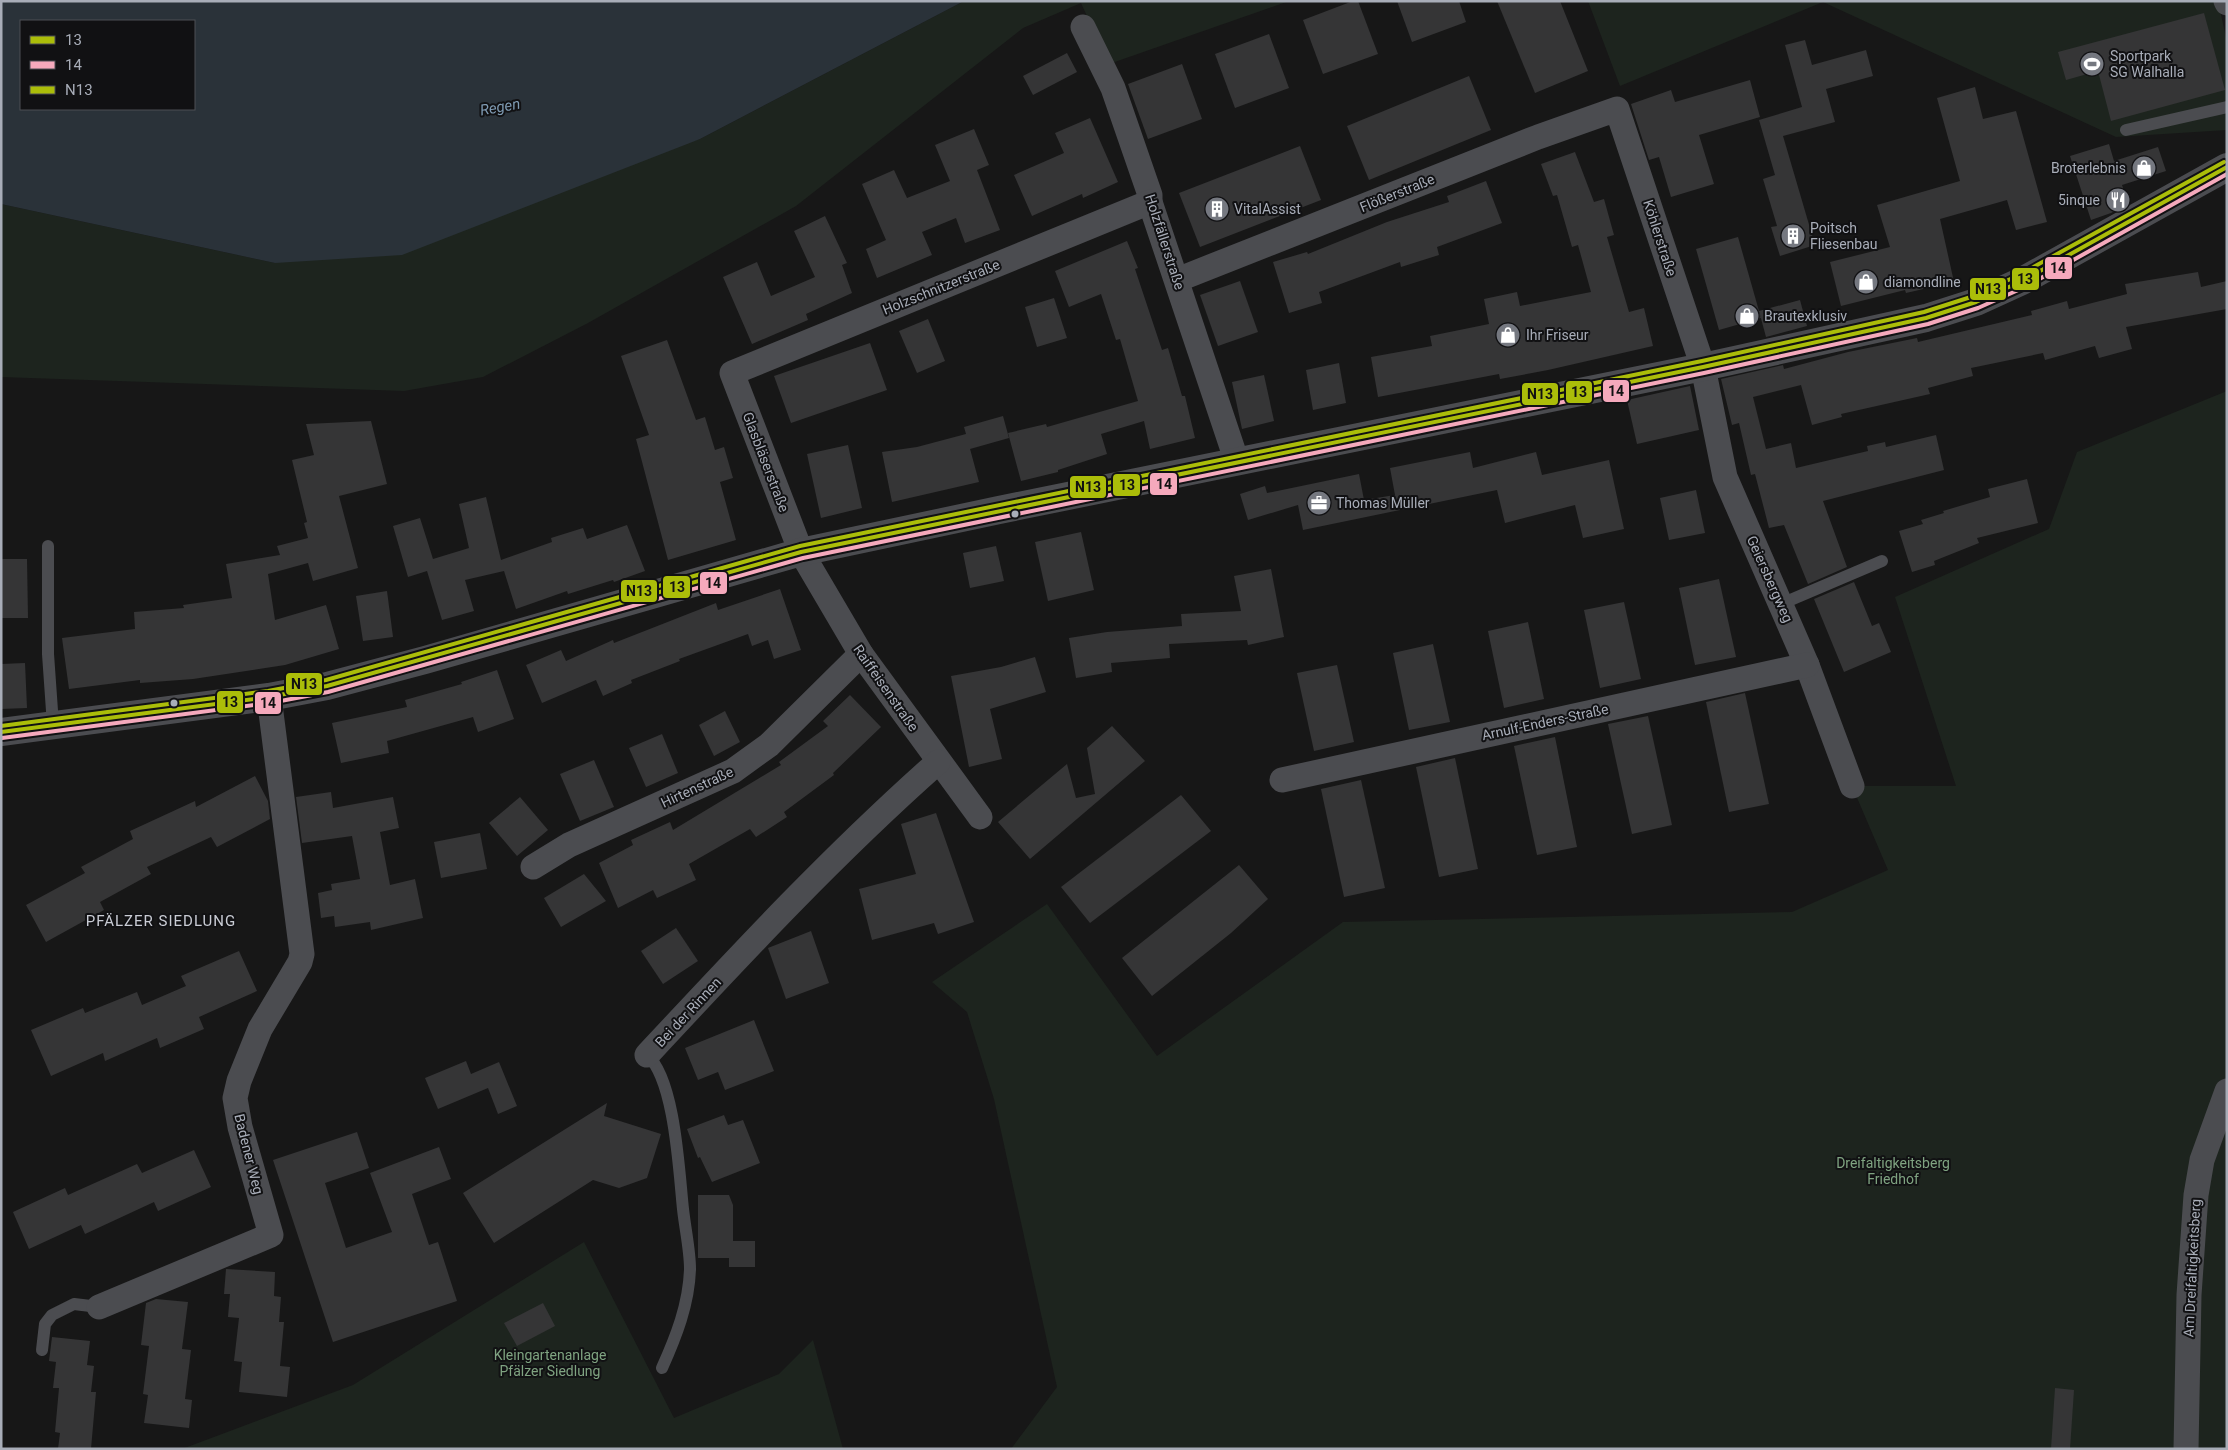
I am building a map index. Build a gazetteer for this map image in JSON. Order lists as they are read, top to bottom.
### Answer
{
  "streets": {
    "street": [
      "Flößerstraße",
      "Köhlerstraße",
      "Holzfällerstraße",
      "Holzschnitzerstraße",
      "Glasbläserstraße",
      "Geiersbergweg",
      "Raiffeisenstraße",
      "Arnulf-Enders-Straße",
      "Hirtenstraße",
      "Bei der Rinnen",
      "Badener Weg",
      "Am Dreifaltigkeitsberg"
    ]
  },
  "crossings": [
    ["Flößerstraße", "Köhlerstraße"],
    ["Flößerstraße", "Holzfällerstraße"],
    ["Köhlerstraße", "Geiersbergweg"],
    ["Holzfällerstraße", "Holzschnitzerstraße"],
    ["Holzschnitzerstraße", "Glasbläserstraße"],
    ["Glasbläserstraße", "Raiffeisenstraße"],
    ["Geiersbergweg", "Arnulf-Enders-Straße"],
    ["Raiffeisenstraße", "Hirtenstraße"],
    ["Raiffeisenstraße", "Bei der Rinnen"]
  ],
  "districts": ["PFÄLZER SIEDLUNG"],
  "water": ["Regen"],
  "parks": ["Dreifaltigkeitsberg Friedhof", "Kleingartenanlage Pfälzer Siedlung"],
  "places": {
    "sports": ["Sportpark SG Walhalla"],
    "shop": [
      "Broterlebnis",
      "diamondline",
      "Brautexklusiv",
      "Ihr Friseur"
    ],
    "restaurant": ["5inque"],
    "building": ["VitalAssist", "Poitsch Fliesenbau"],
    "office": ["Thomas Müller"]
  },
  "lines": ["transit line N13", "transit line 13", "transit line 14"],
  "legend": ["13", "14", "N13"]
}
